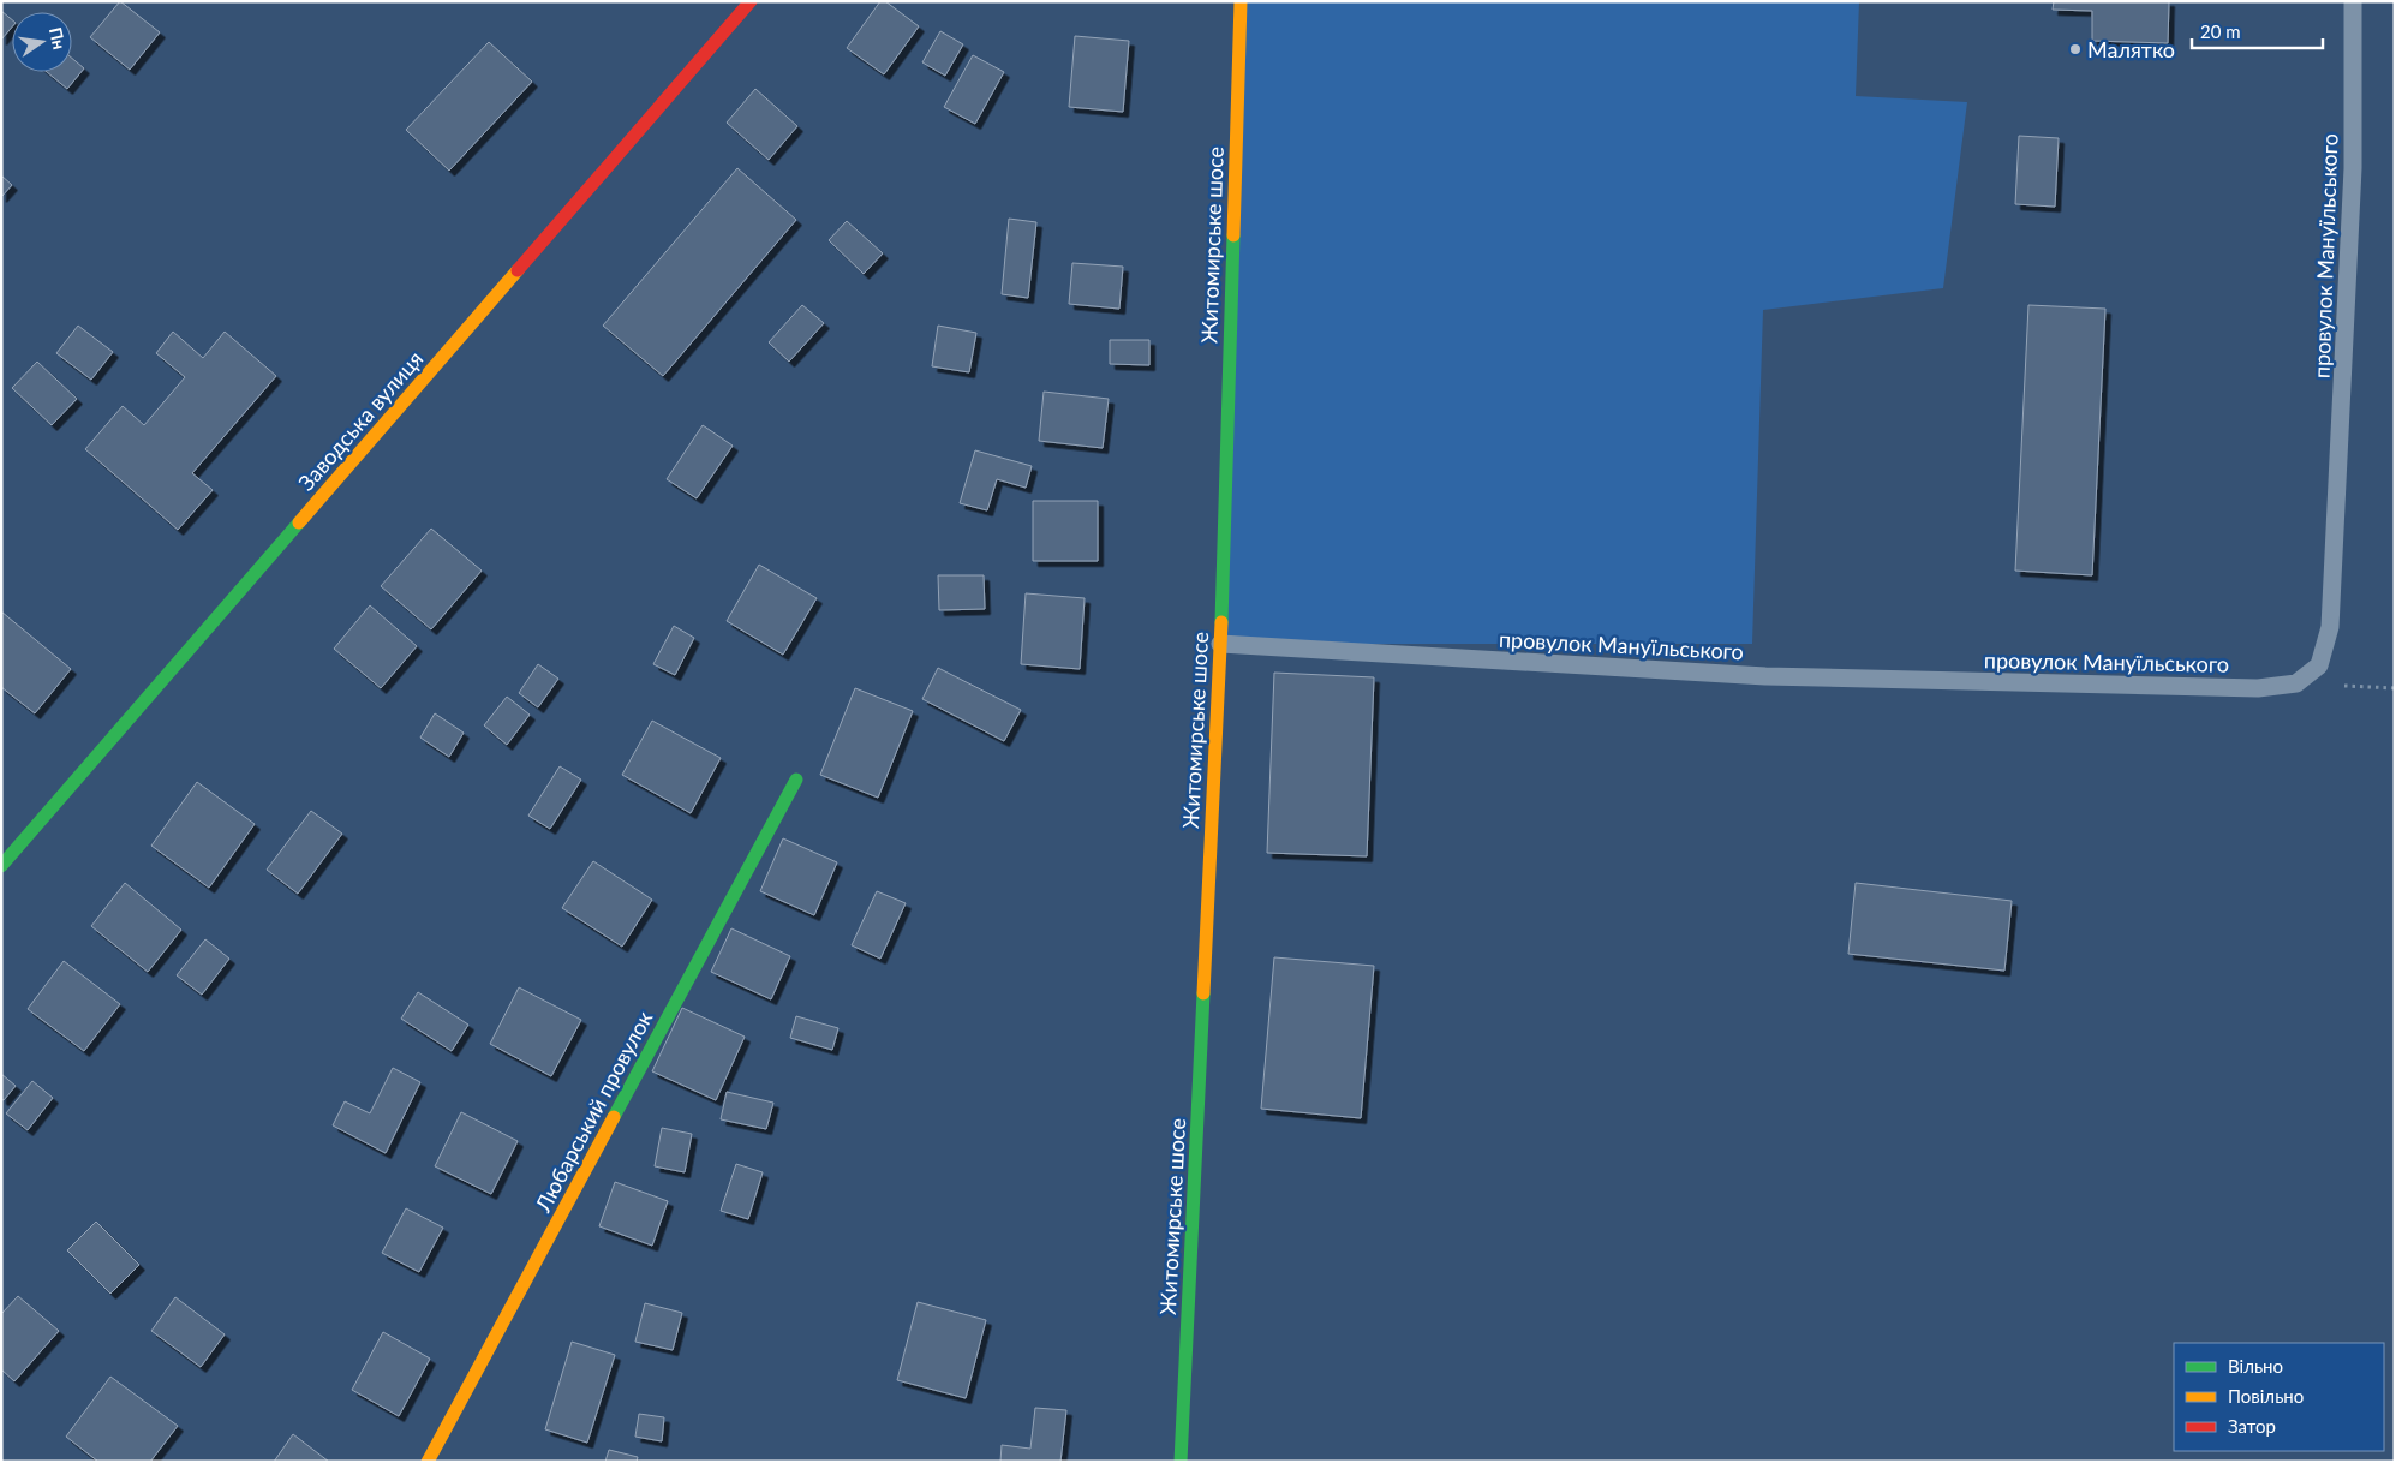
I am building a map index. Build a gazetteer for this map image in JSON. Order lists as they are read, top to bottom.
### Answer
{
  "streets": {
    "street": ["Житомирське шосе", "Заводська вулиця", "Любарський провулок"],
    "lane": ["провулок Мануїльського"]
  },
  "crossings": [
    ["Житомирське шосе", "провулок Мануїльського"]
  ],
  "places": ["Малятко"],
  "legend": ["Вільно", "Повільно", "Затор"],
  "scale_bar": "20 m",
  "north": "right"
}
